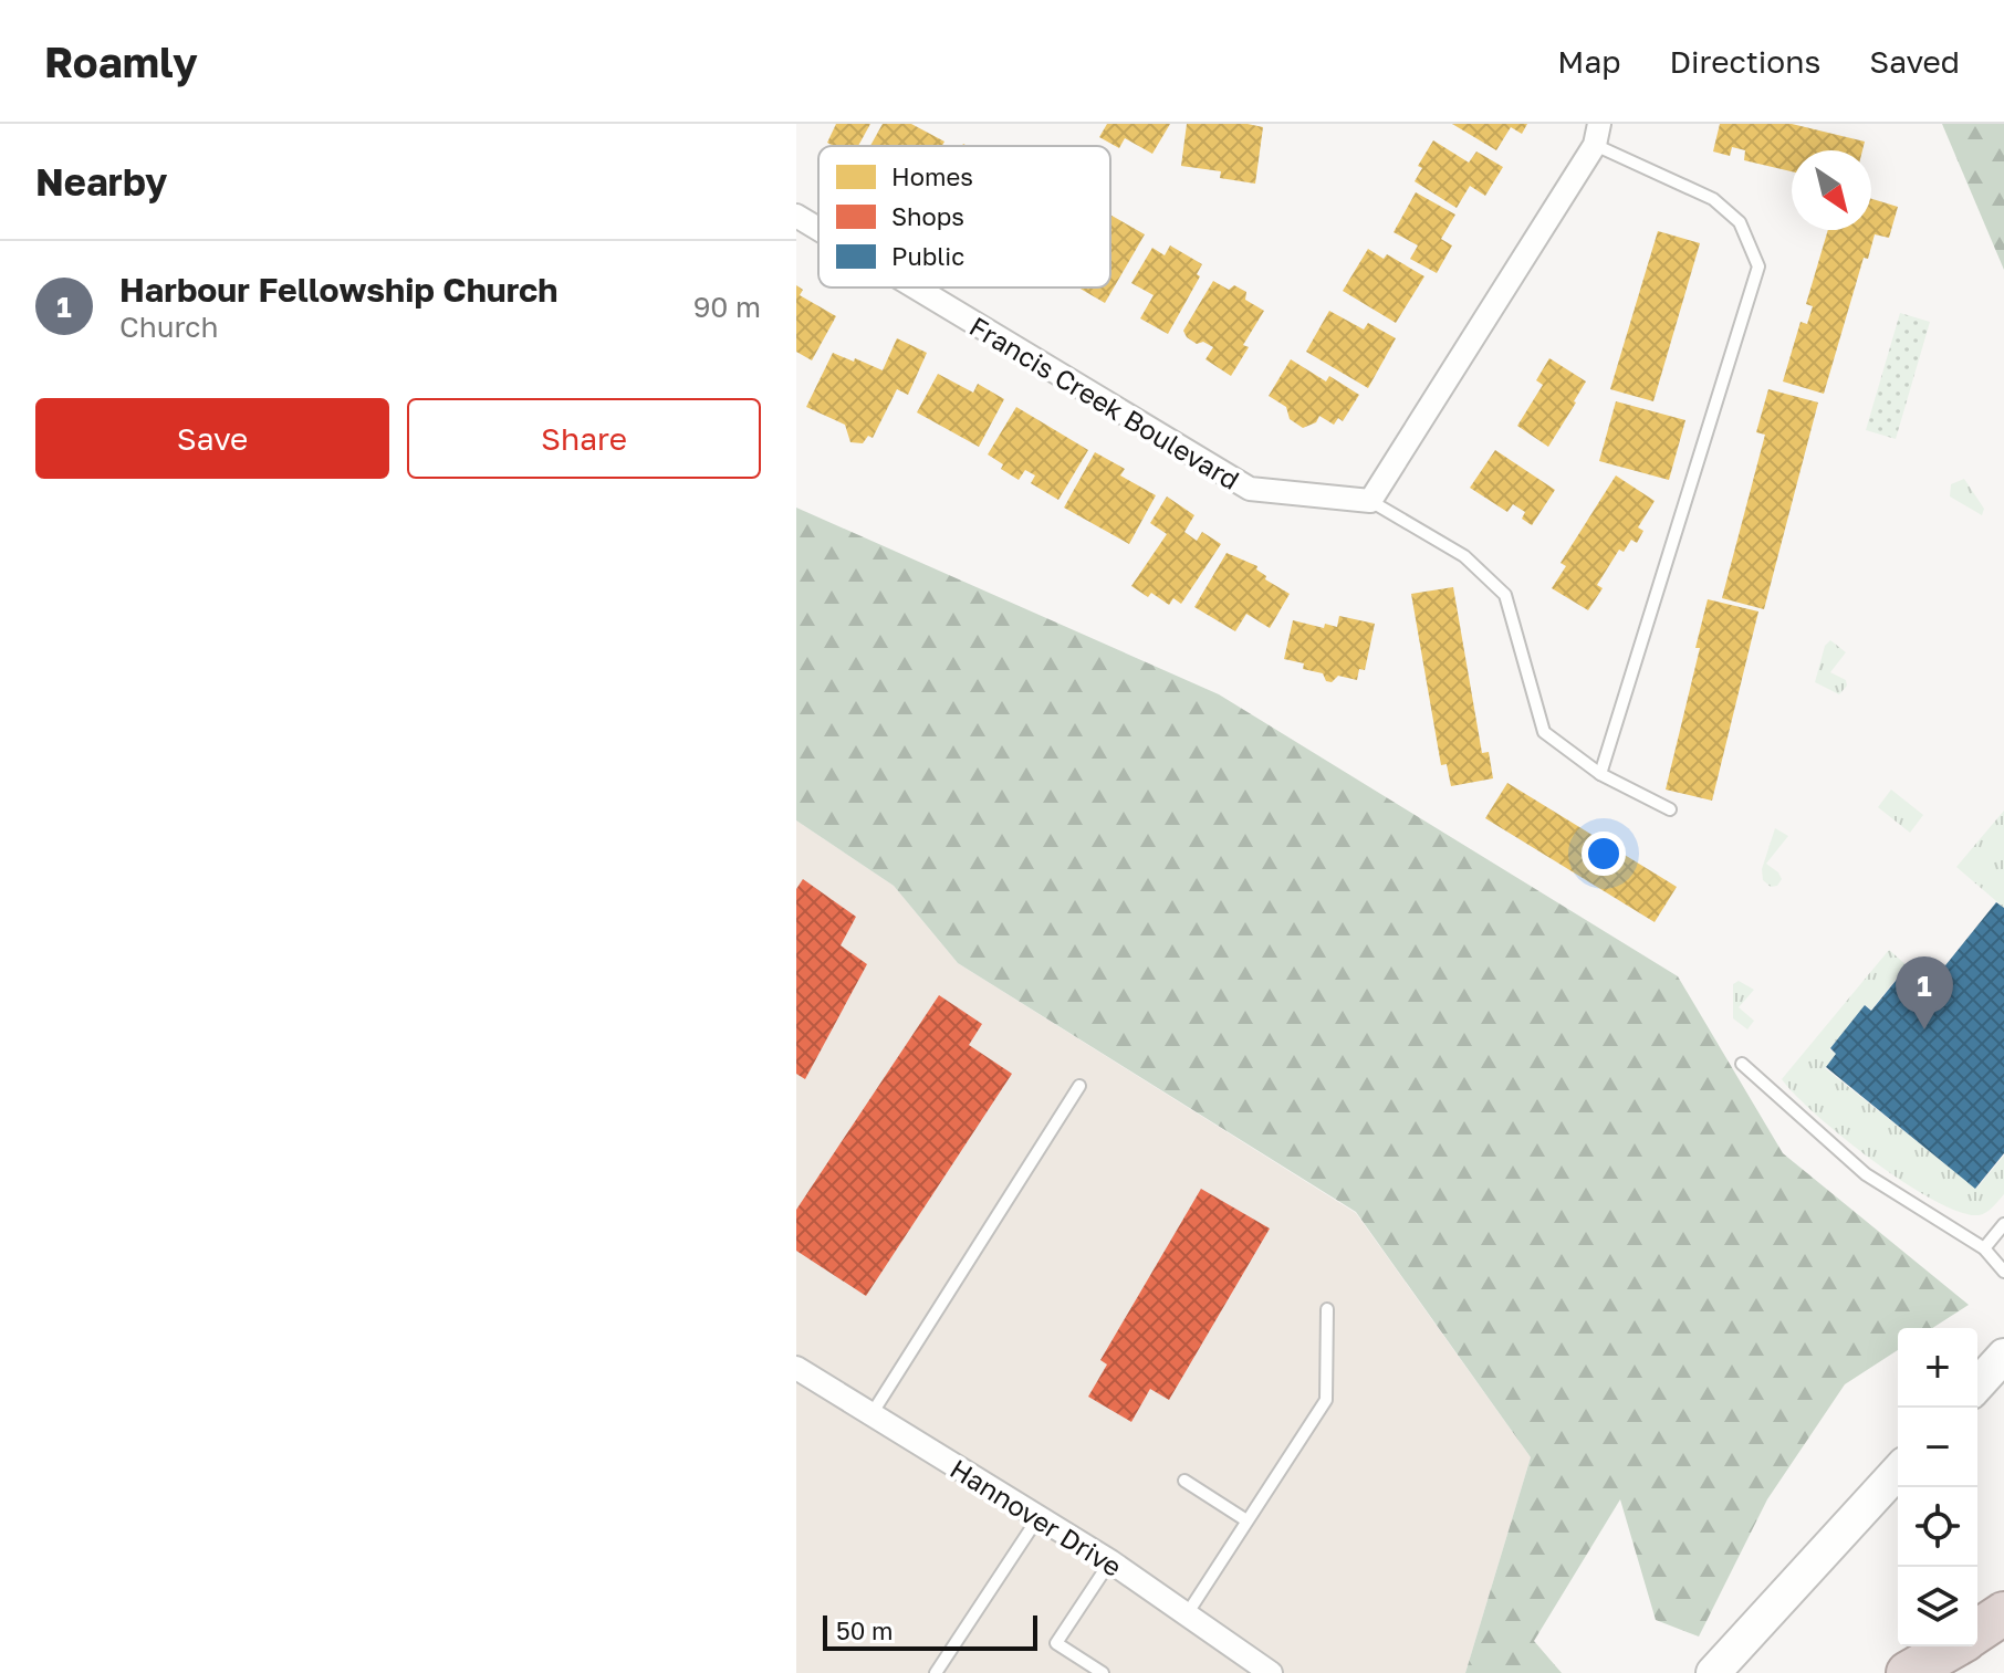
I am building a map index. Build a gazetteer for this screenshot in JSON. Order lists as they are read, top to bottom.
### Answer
{
  "streets": {
    "street": ["Francis Creek Boulevard", "Hannover Drive"]
  },
  "legend": ["Homes", "Shops", "Public"],
  "scale_bar": "50 m",
  "north": "bottom right",
  "page": {
    "header": "Roamly",
    "nav": ["Map", "Directions", "Saved"],
    "heading": "Nearby",
    "list": [
      {
        "mark": "1",
        "name": "Harbour Fellowship Church",
        "note": "Church",
        "value": "90 m"
      }
    ],
    "buttons": ["Save", "Share"],
    "pins": "1",
    "map_buttons": ["+", "−"],
    "scale": "50 m"
  }
}
